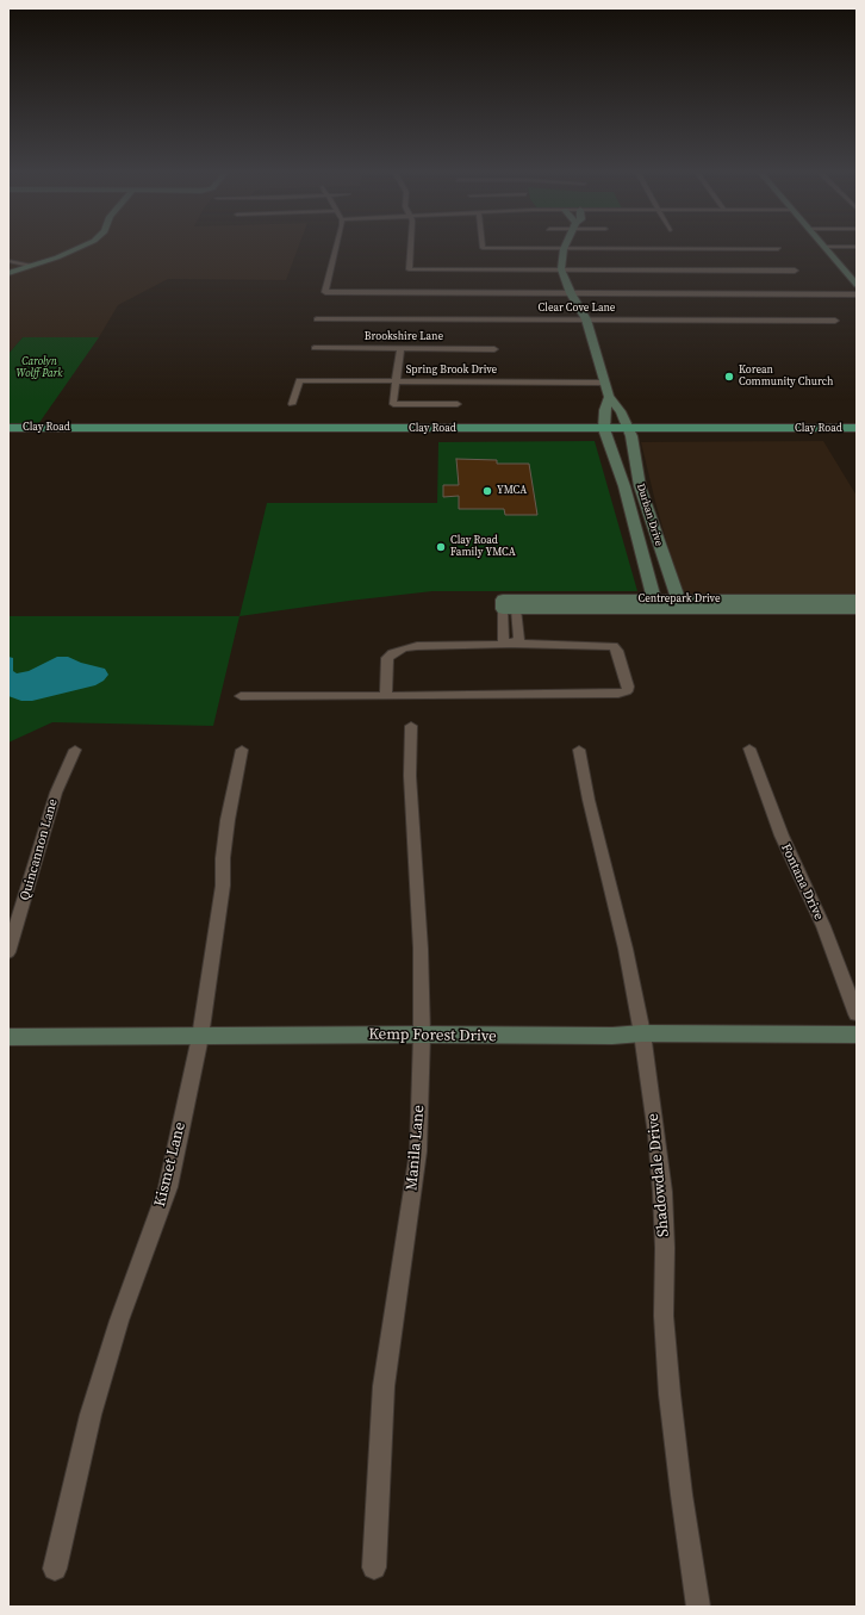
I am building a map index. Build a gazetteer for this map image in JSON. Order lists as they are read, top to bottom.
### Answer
{
  "streets": {
    "main road": ["Clay Road"],
    "street": [
      "Clear Cove Lane",
      "Brookshire Lane",
      "Spring Brook Drive",
      "Durban Drive",
      "Centrepark Drive",
      "Quincannon Lane",
      "Fontana Drive",
      "Kemp Forest Drive",
      "Manila Lane",
      "Kismet Lane",
      "Shadowdale Drive"
    ]
  },
  "crossings": [
    ["Clear Cove Lane", "Durban Drive"],
    ["Spring Brook Drive", "Durban Drive"],
    ["Clay Road", "Durban Drive"],
    ["Durban Drive", "Centrepark Drive"],
    ["Kemp Forest Drive", "Manila Lane"],
    ["Kemp Forest Drive", "Kismet Lane"],
    ["Kemp Forest Drive", "Shadowdale Drive"]
  ],
  "parks": ["Carolyn Wolff Park"],
  "places": ["Korean Community Church", "YMCA", "Clay Road Family YMCA"]
}
